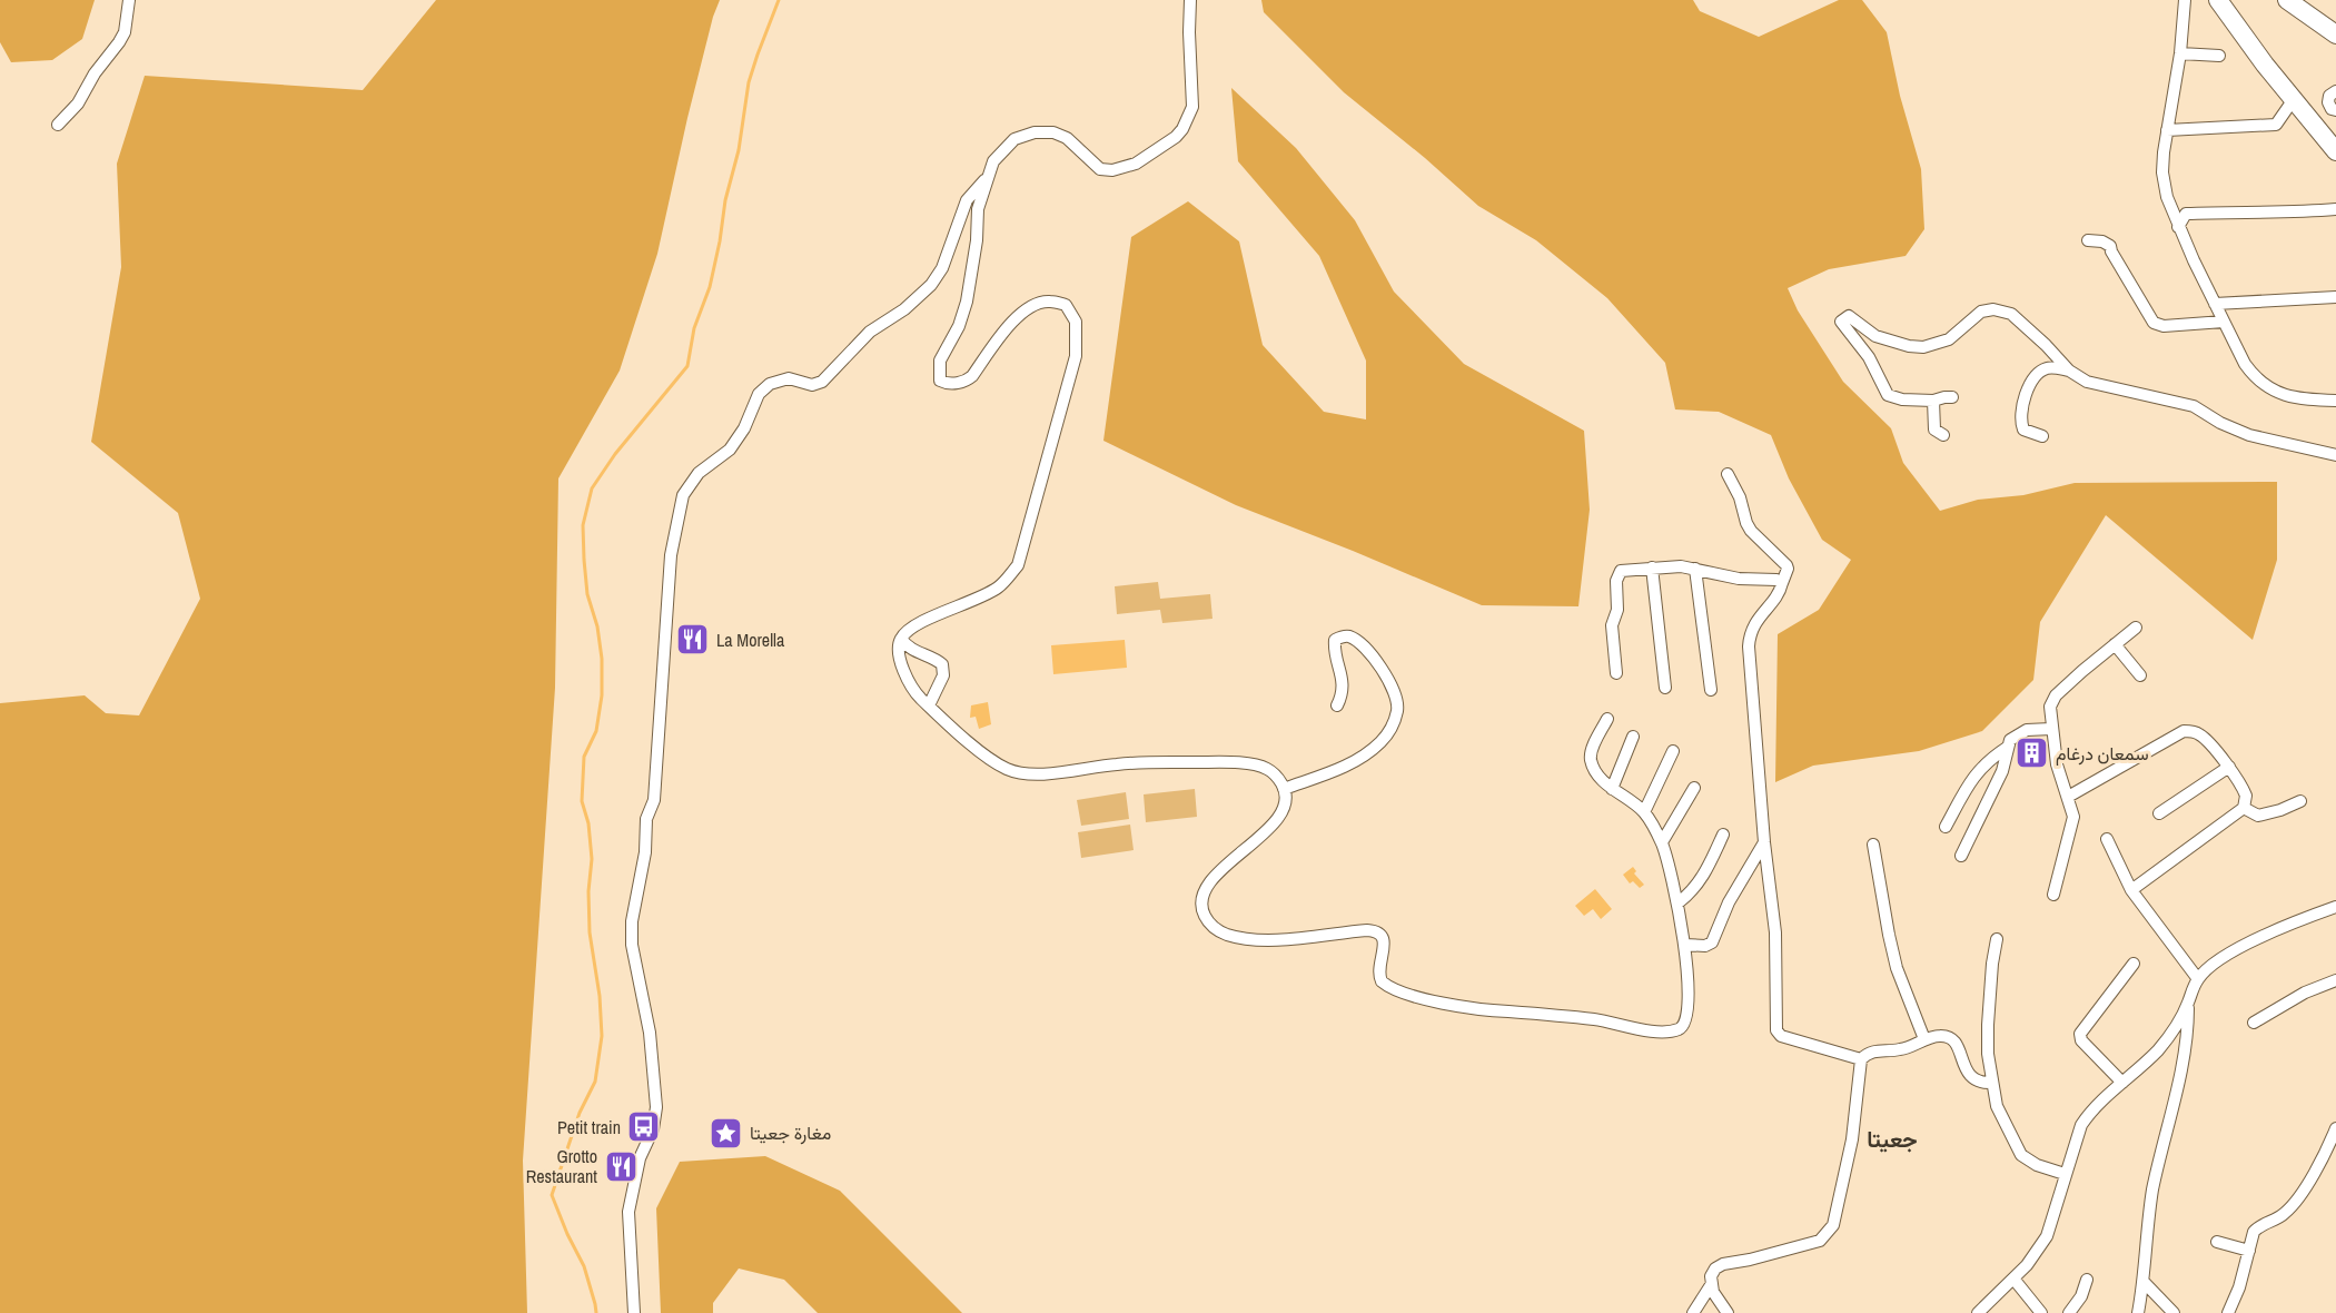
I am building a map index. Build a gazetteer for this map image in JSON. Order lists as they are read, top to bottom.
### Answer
{
  "districts": ["جعيتا"],
  "places": {
    "restaurant": ["La Morella", "Grotto Restaurant"],
    "building": ["سمعان درغام"],
    "bus stop": ["Petit train"],
    "place": ["مغارة جعيتا"]
  }
}
